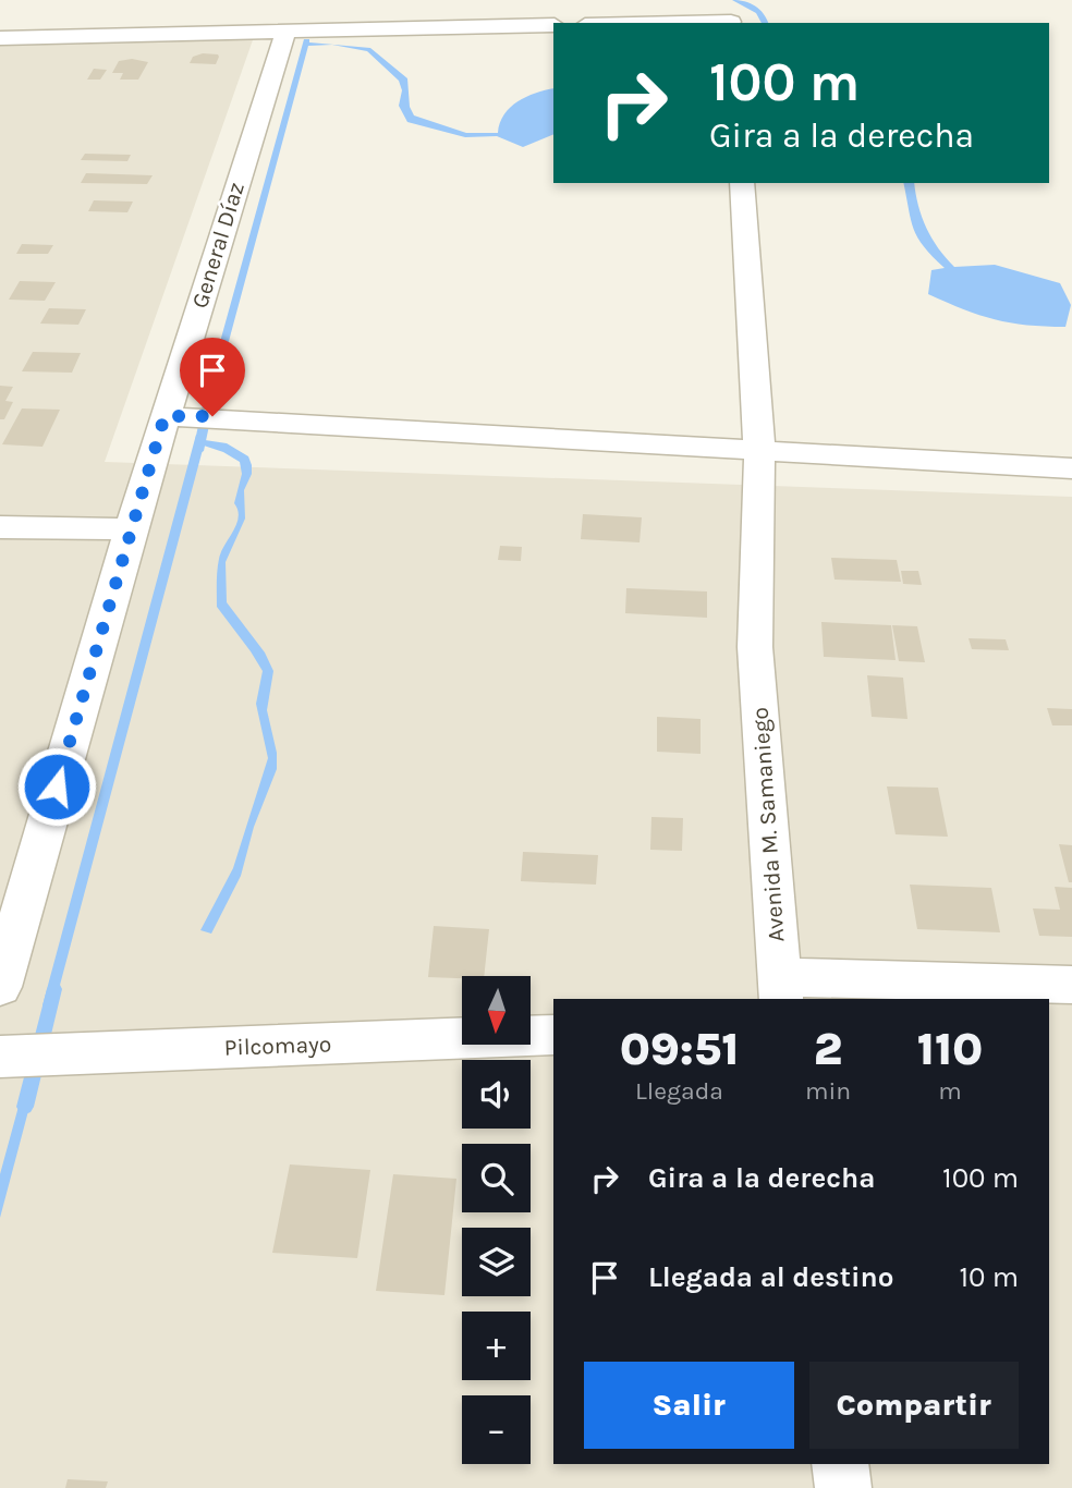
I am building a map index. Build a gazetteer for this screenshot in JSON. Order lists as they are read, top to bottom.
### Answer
{
  "streets": {
    "street": ["General Díaz", "Avenida M. Samaniego", "Pilcomayo"]
  },
  "north": "bottom",
  "page": {
    "turn": ["100 m", "Gira a la derecha"],
    "map_buttons": ["+", "−"],
    "eta": [
      "09:51",
      "Llegada",
      "2",
      "min",
      "110",
      "m"
    ],
    "list": [
      {
        "name": "Gira a la derecha",
        "value": "100 m"
      },
      {
        "name": "Llegada al destino",
        "value": "10 m"
      }
    ],
    "buttons": ["Salir", "Compartir"]
  }
}
